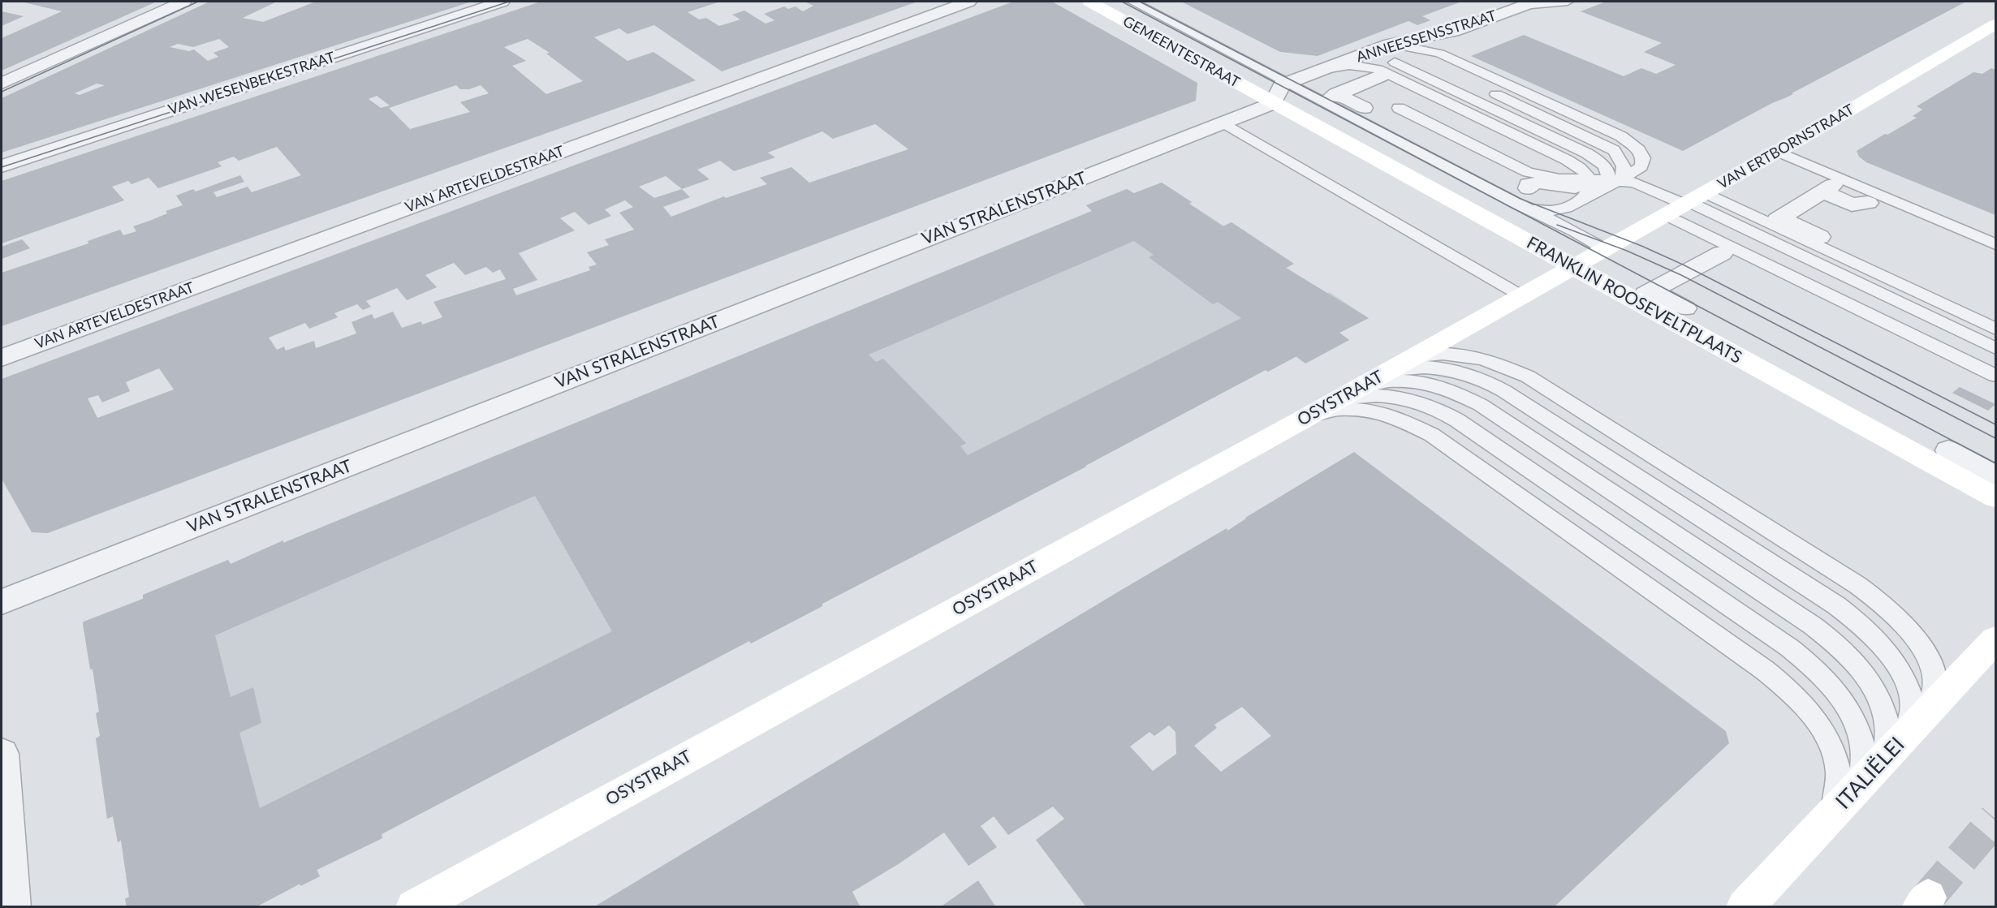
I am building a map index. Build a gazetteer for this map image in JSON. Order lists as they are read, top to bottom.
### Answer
{
  "streets": {
    "street": [
      "ANNEESSENSSTRAAT",
      "GEMEENTESTRAAT",
      "VAN WESENBEKESTRAAT",
      "VAN ERTBORNSTRAAT",
      "VAN ARTEVELDESTRAAT",
      "VAN STRALENSTRAAT",
      "FRANKLIN ROOSEVELTPLAATS",
      "OSYSTRAAT",
      "ITALIËLEI"
    ]
  },
  "crossings": [
    ["ANNEESSENSSTRAAT", "GEMEENTESTRAAT"],
    ["ANNEESSENSSTRAAT", "FRANKLIN ROOSEVELTPLAATS"],
    ["GEMEENTESTRAAT", "VAN STRALENSTRAAT"],
    ["GEMEENTESTRAAT", "FRANKLIN ROOSEVELTPLAATS"],
    ["VAN ERTBORNSTRAAT", "FRANKLIN ROOSEVELTPLAATS"],
    ["VAN ERTBORNSTRAAT", "OSYSTRAAT"],
    ["VAN STRALENSTRAAT", "FRANKLIN ROOSEVELTPLAATS"],
    ["FRANKLIN ROOSEVELTPLAATS", "OSYSTRAAT"]
  ]
}
